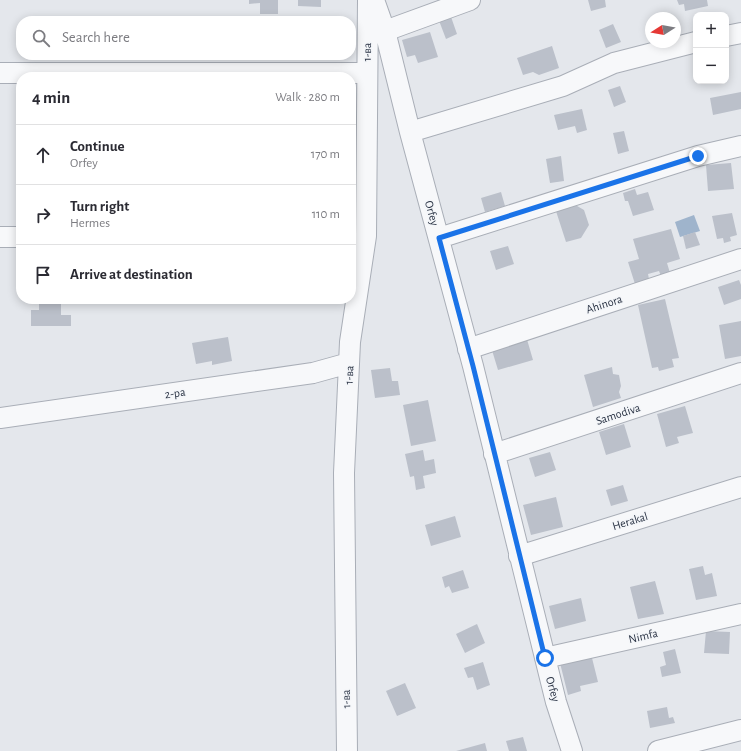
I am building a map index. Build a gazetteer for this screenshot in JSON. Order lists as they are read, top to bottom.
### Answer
{
  "streets": {
    "street": [
      "1-ва",
      "Orfey",
      "Ahinora",
      "2-ра",
      "Samodiva",
      "Herakal",
      "Nimfa"
    ]
  },
  "crossings": [
    ["1-ва", "2-ра"],
    ["Orfey", "Ahinora"],
    ["Orfey", "Samodiva"],
    ["Orfey", "Herakal"],
    ["Orfey", "Nimfa"]
  ],
  "north": "left",
  "page": {
    "map_buttons": ["+", "−"],
    "search": "Search here",
    "heading": ["4 min", "Walk · 280 m"],
    "list": [
      ["Continue", "Orfey", "170 m"],
      ["Turn right", "Hermes", "110 m"],
      "Arrive at destination"
    ]
  }
}
